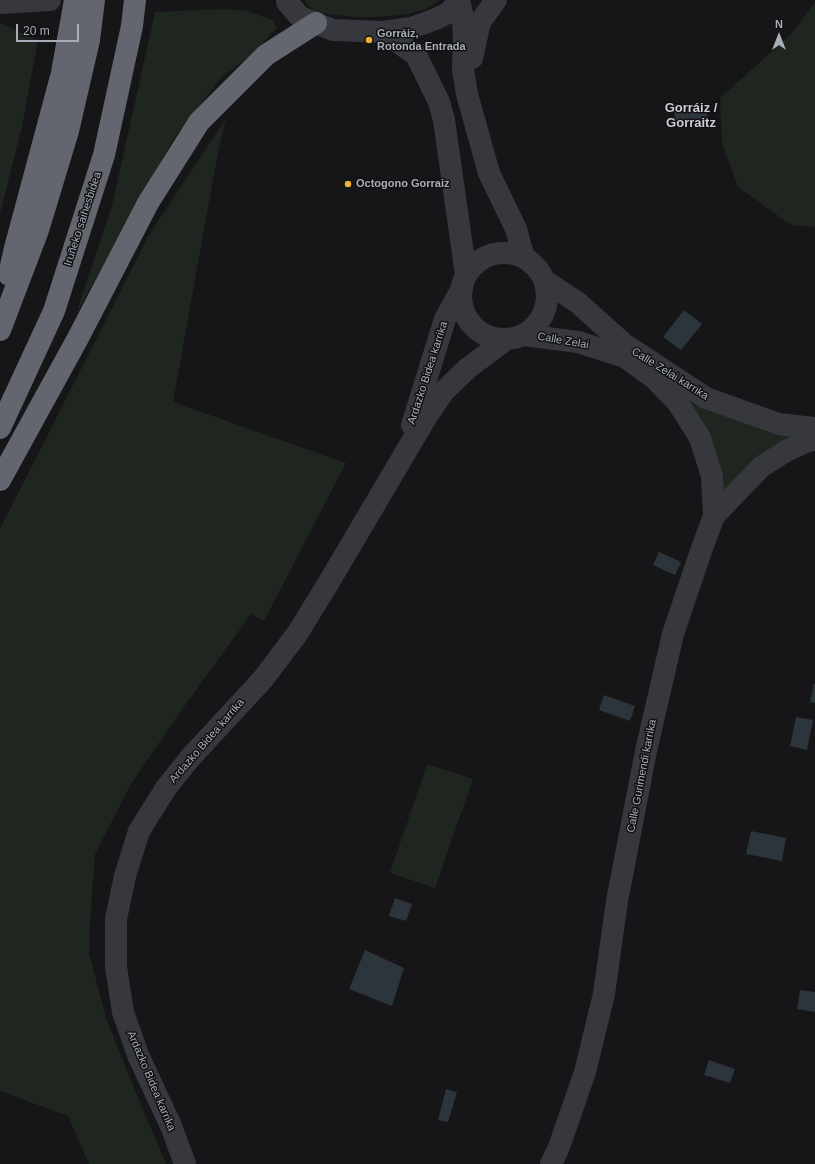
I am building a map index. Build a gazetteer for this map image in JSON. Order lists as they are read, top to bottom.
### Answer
{
  "streets": {
    "highway": ["Iruñeko saihesbidea"],
    "street": [
      "Calle Zelai",
      "Ardazko Bidea karrika",
      "Calle Zelai karrika",
      "Calle Gurimendi karrika"
    ]
  },
  "crossings": [
    ["Calle Zelai", "Ardazko Bidea karrika"],
    ["Calle Zelai", "Calle Zelai karrika"],
    ["Calle Zelai", "Calle Gurimendi karrika"],
    ["Ardazko Bidea karrika", "Calle Zelai karrika"]
  ],
  "districts": ["Gorráiz / Gorraitz"],
  "places": ["Gorráiz, Rotonda Entrada", "Octogono Gorraiz"],
  "scale_bar": "20 m",
  "north": "top"
}
